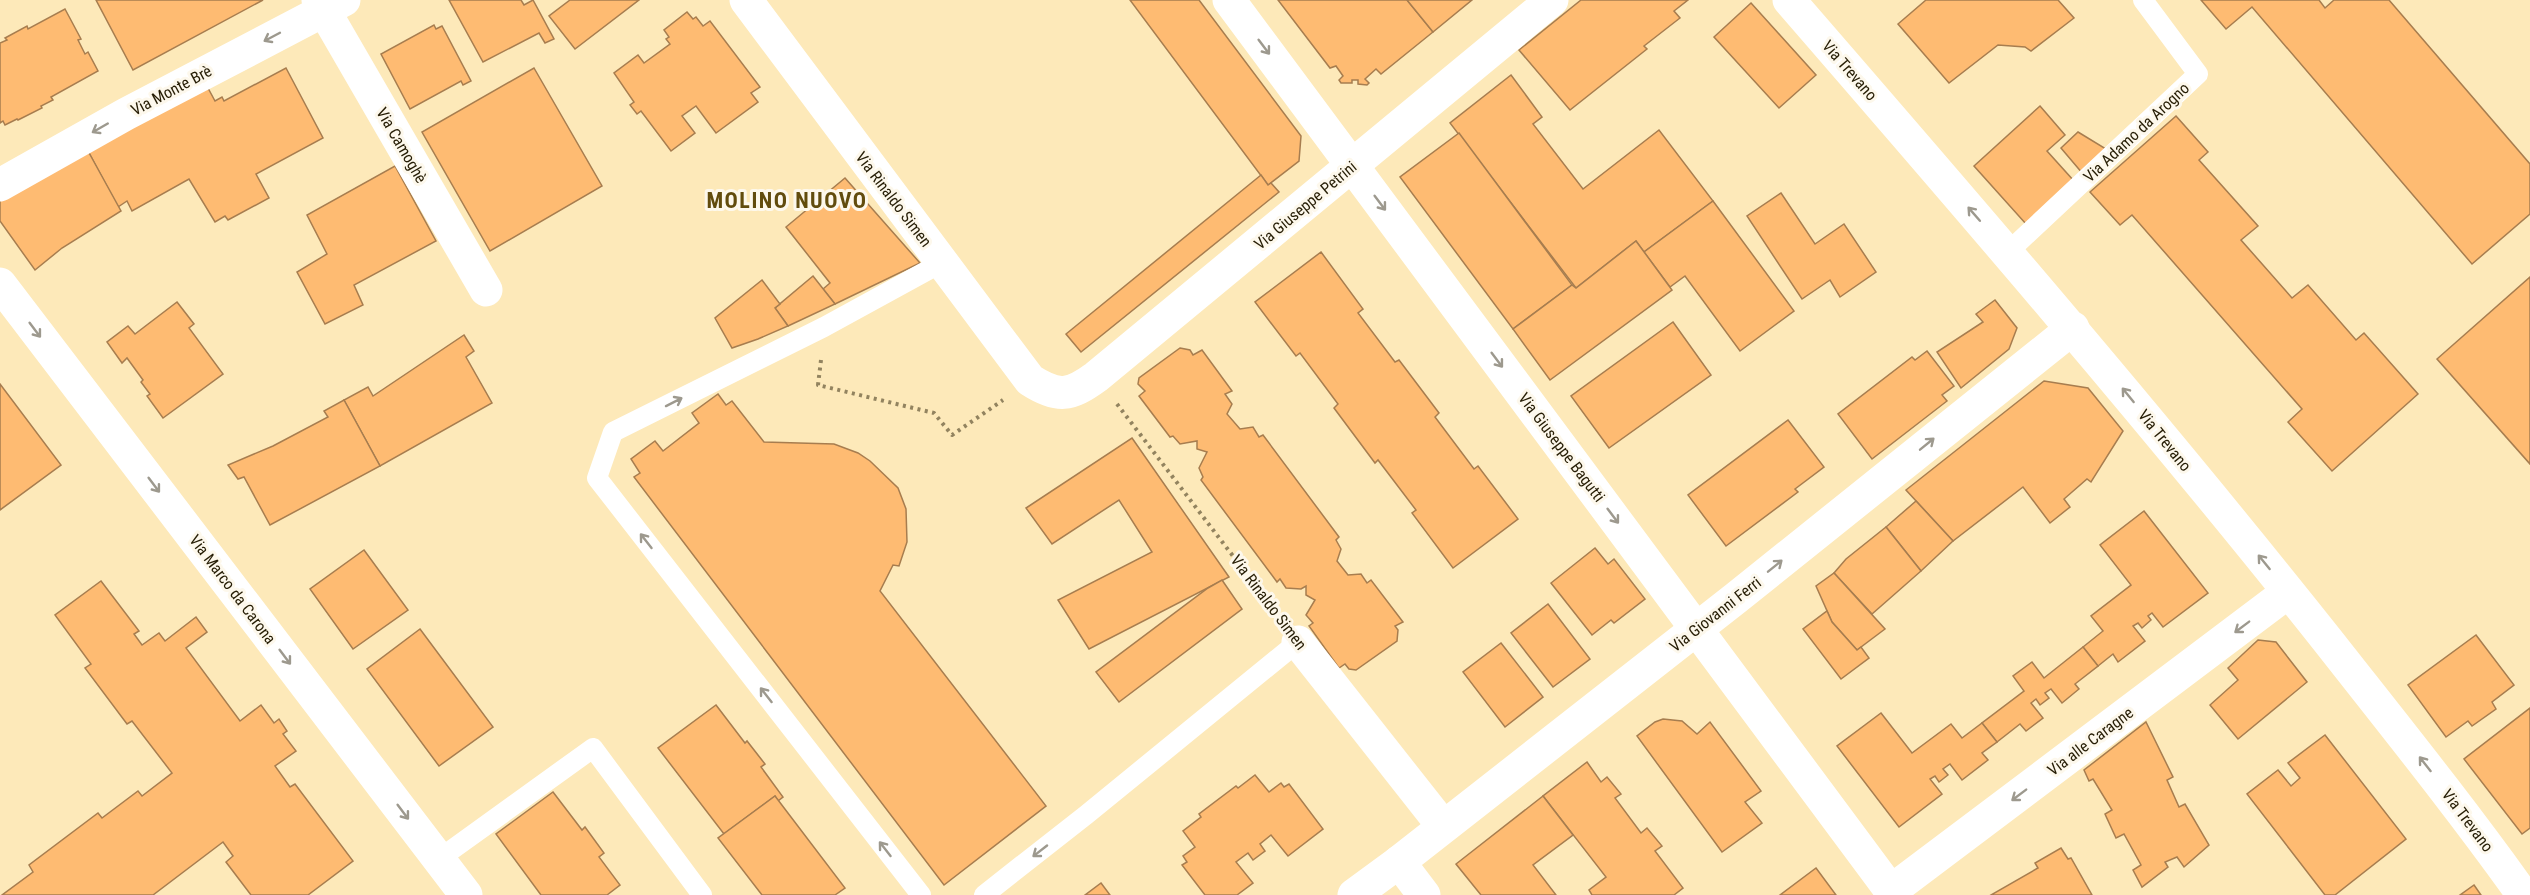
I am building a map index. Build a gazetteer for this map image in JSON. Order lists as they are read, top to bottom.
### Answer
{
  "streets": {
    "street": [
      "Via Trevano",
      "Via Monte Brè",
      "Via Camoghè",
      "Via Rinaldo Simen",
      "Via Giuseppe Petrini",
      "Via Giuseppe Bagutti",
      "Via Marco da Carona",
      "Via Giovanni Ferri",
      "Via alle Caragne"
    ],
    "lane": ["Via Adamo da Arogno"]
  },
  "crossings": [
    ["Via Trevano", "Via Adamo da Arogno"],
    ["Via Trevano", "Via Giovanni Ferri"],
    ["Via Trevano", "Via alle Caragne"],
    ["Via Monte Brè", "Via Camoghè"],
    ["Via Rinaldo Simen", "Via Giuseppe Petrini"],
    ["Via Rinaldo Simen", "Via Giovanni Ferri"],
    ["Via Giuseppe Petrini", "Via Giuseppe Bagutti"],
    ["Via Giuseppe Bagutti", "Via Giovanni Ferri"],
    ["Via Giuseppe Bagutti", "Via alle Caragne"]
  ],
  "one_way": [
    "Via Trevano",
    "Via Monte Brè",
    "Via Giuseppe Bagutti",
    "Via Marco da Carona",
    "Via Giovanni Ferri",
    "Via alle Caragne"
  ],
  "districts": ["MOLINO NUOVO"]
}
